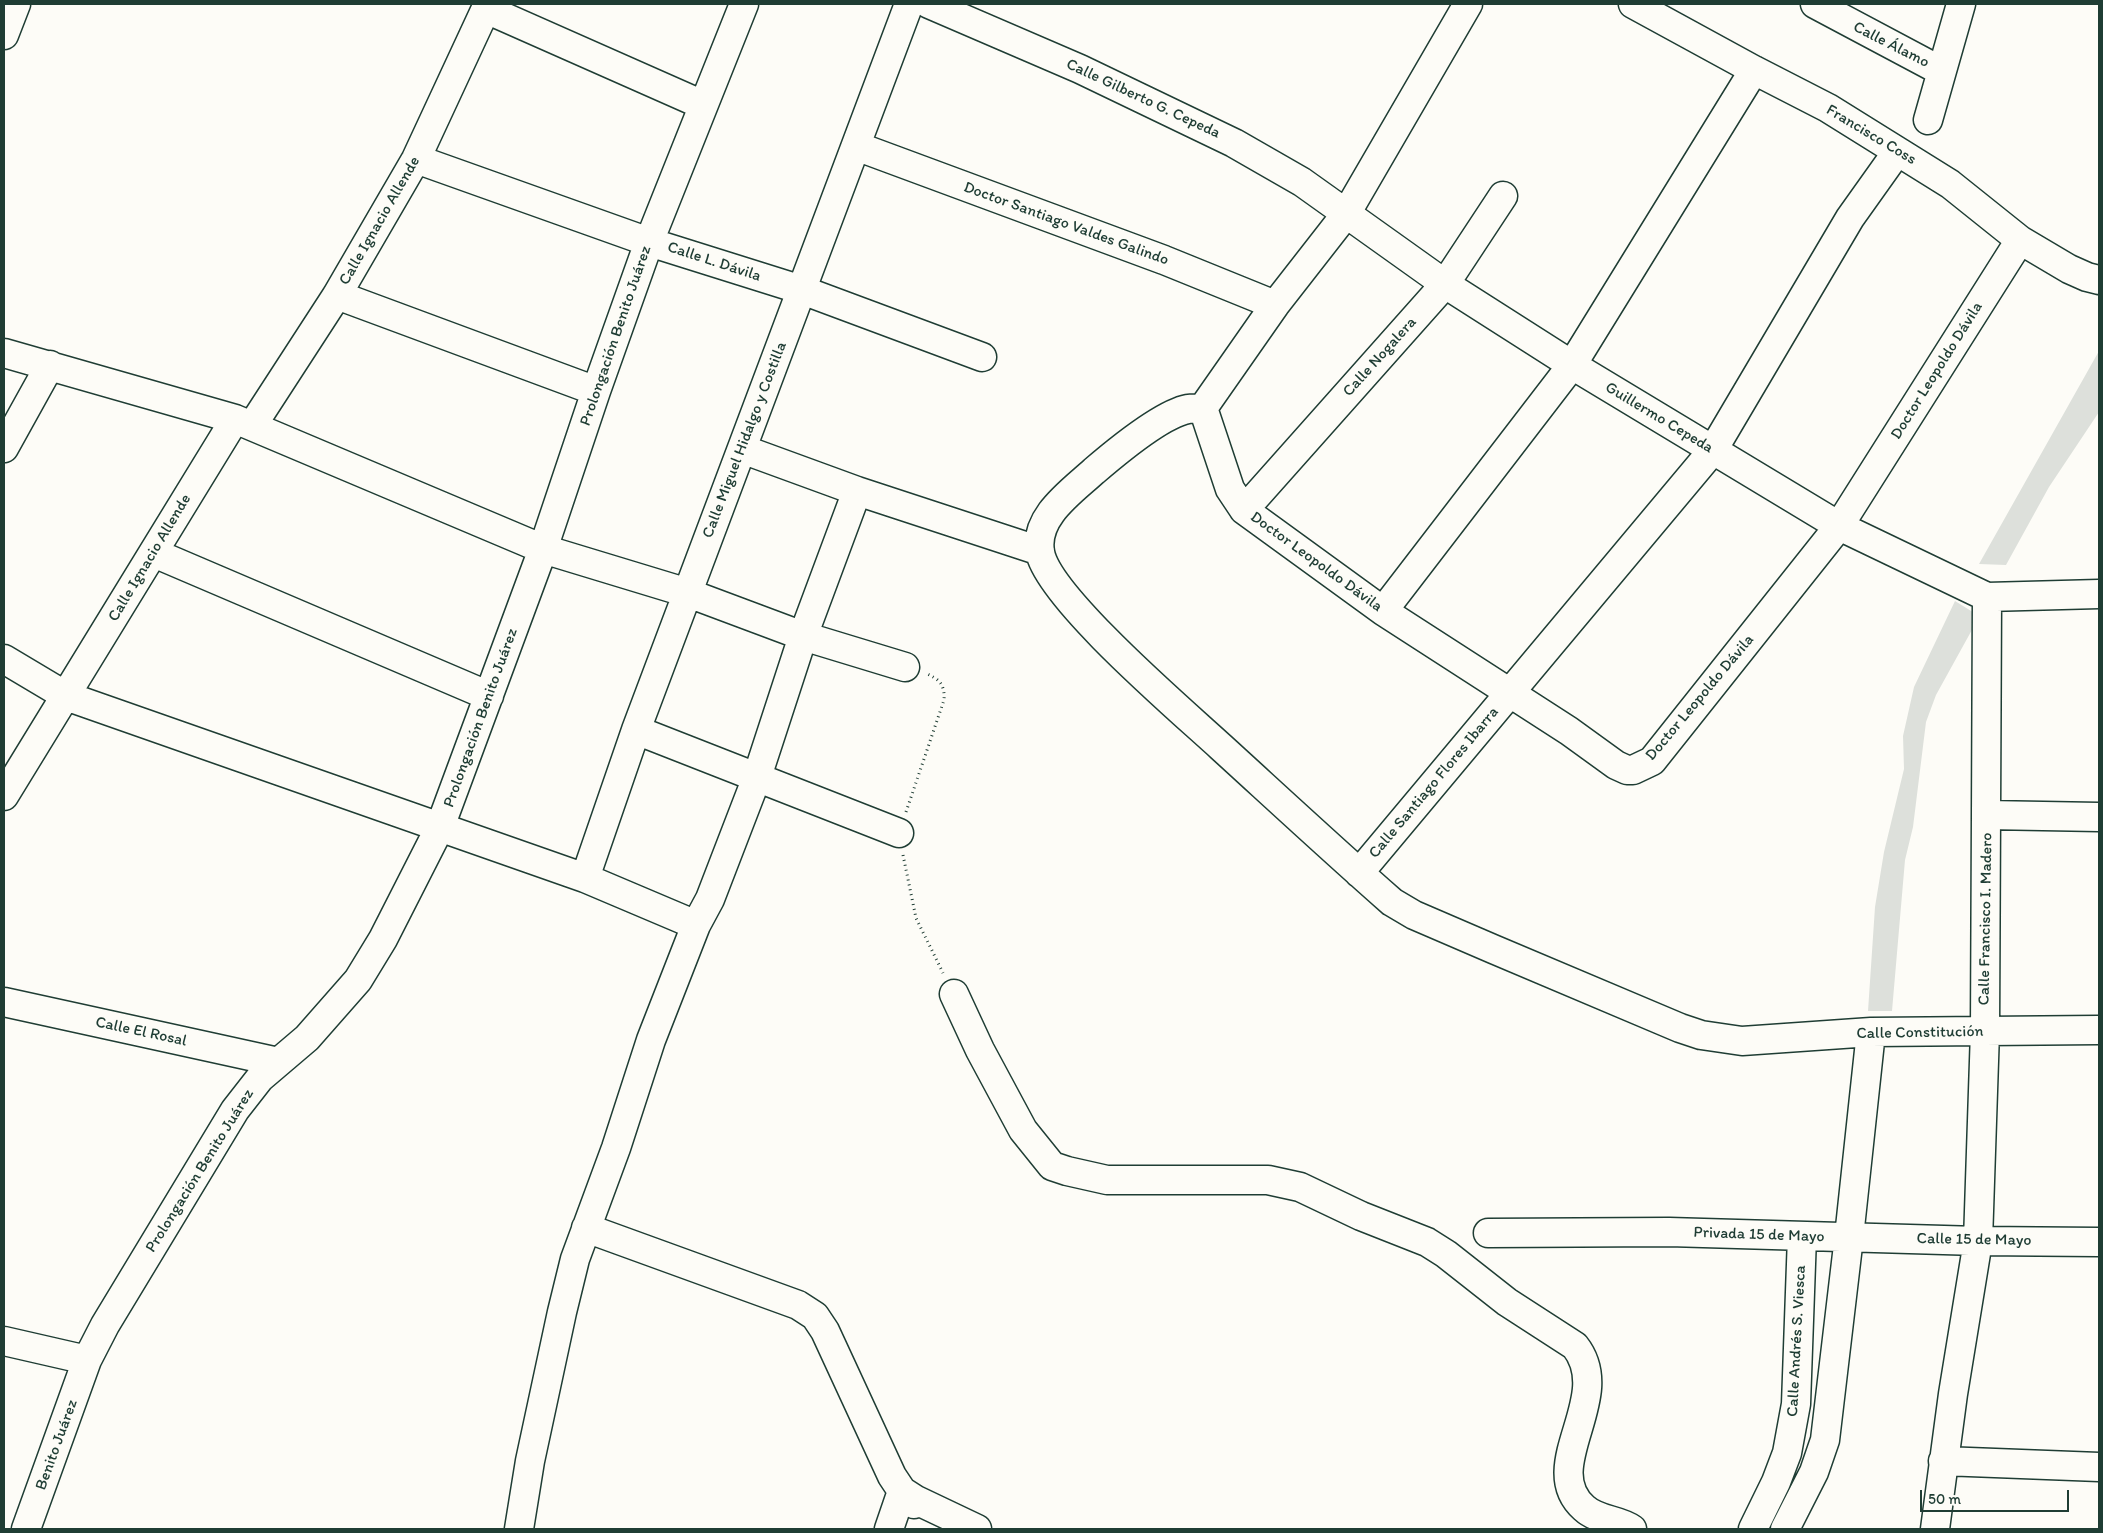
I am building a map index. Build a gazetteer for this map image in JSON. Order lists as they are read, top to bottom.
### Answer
{
  "streets": {
    "street": [
      "Calle Álamo",
      "Calle Gilberto G. Cepeda",
      "Francisco Coss",
      "Calle Ignacio Allende",
      "Doctor Santiago Valdes Galindo",
      "Calle L. Dávila",
      "Prolongación Benito Juárez",
      "Calle Nogalera",
      "Doctor Leopoldo Dávila",
      "Guillermo Cepeda",
      "Calle Miguel Hidalgo y Costilla",
      "Calle Santiago Flores Ibarra",
      "Calle Francisco I. Madero",
      "Calle El Rosal",
      "Calle Constitución",
      "Privada 15 de Mayo",
      "Calle 15 de Mayo",
      "Calle Andrés S. Viesca",
      "Benito Juárez"
    ]
  },
  "crossings": [
    ["Calle Gilberto G. Cepeda", "Guillermo Cepeda"],
    ["Francisco Coss", "Doctor Leopoldo Dávila"],
    ["Francisco Coss", "Calle Santiago Flores Ibarra"],
    ["Calle Ignacio Allende", "Calle L. Dávila"],
    ["Doctor Santiago Valdes Galindo", "Calle Miguel Hidalgo y Costilla"],
    ["Calle L. Dávila", "Prolongación Benito Juárez"],
    ["Calle L. Dávila", "Calle Miguel Hidalgo y Costilla"],
    ["Prolongación Benito Juárez", "Calle El Rosal"],
    ["Prolongación Benito Juárez", "Benito Juárez"],
    ["Calle Nogalera", "Doctor Leopoldo Dávila"],
    ["Calle Nogalera", "Guillermo Cepeda"],
    ["Doctor Leopoldo Dávila", "Guillermo Cepeda"],
    ["Doctor Leopoldo Dávila", "Calle Santiago Flores Ibarra"],
    ["Guillermo Cepeda", "Calle Santiago Flores Ibarra"],
    ["Guillermo Cepeda", "Calle Francisco I. Madero"],
    ["Calle Santiago Flores Ibarra", "Calle Constitución"],
    ["Calle Francisco I. Madero", "Calle Constitución"],
    ["Calle Francisco I. Madero", "Calle 15 de Mayo"],
    ["Privada 15 de Mayo", "Calle 15 de Mayo"],
    ["Privada 15 de Mayo", "Calle Andrés S. Viesca"]
  ],
  "scale_bar": "50 m"
}
